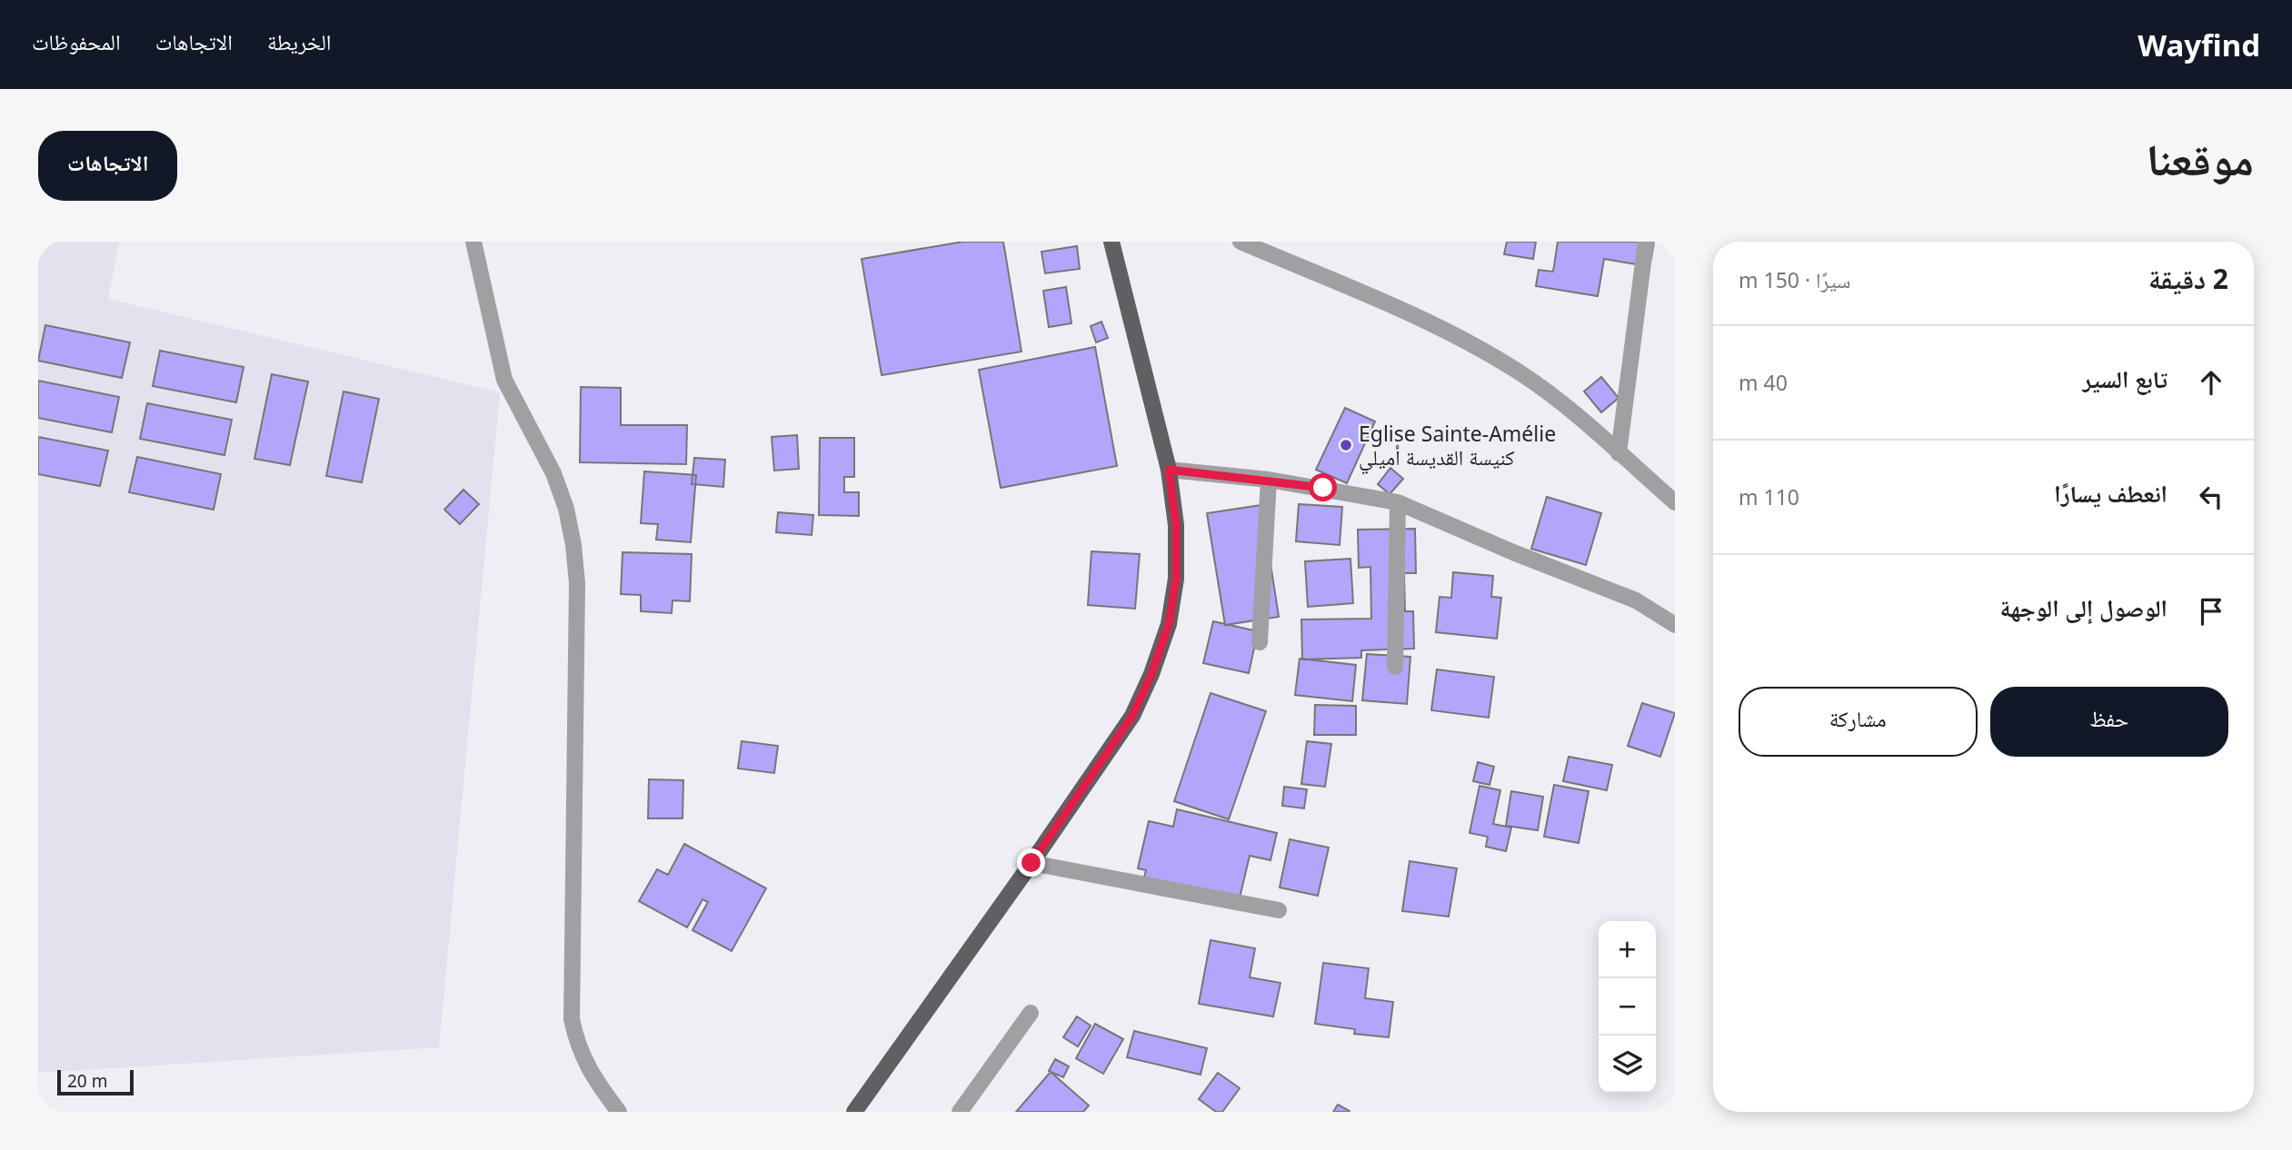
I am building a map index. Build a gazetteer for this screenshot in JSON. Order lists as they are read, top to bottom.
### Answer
{
  "places": ["Eglise Sainte-Amélie كنيسة القديسة أميلي"],
  "scale_bar": "20 m",
  "page": {
    "header": "Wayfind",
    "nav": ["الخريطة", "الاتجاهات", "المحفوظات"],
    "title": "موقعنا",
    "buttons": [
      "الاتجاهات",
      ["حفظ", "مشاركة"]
    ],
    "heading": ["2 دقيقة", "سيرًا · 150 m"],
    "list": [
      ["تابع السير", "40 m"],
      ["انعطف يسارًا", "110 m"],
      "الوصول إلى الوجهة"
    ],
    "map_buttons": ["+", "−"],
    "scale": "20 m"
  }
}
